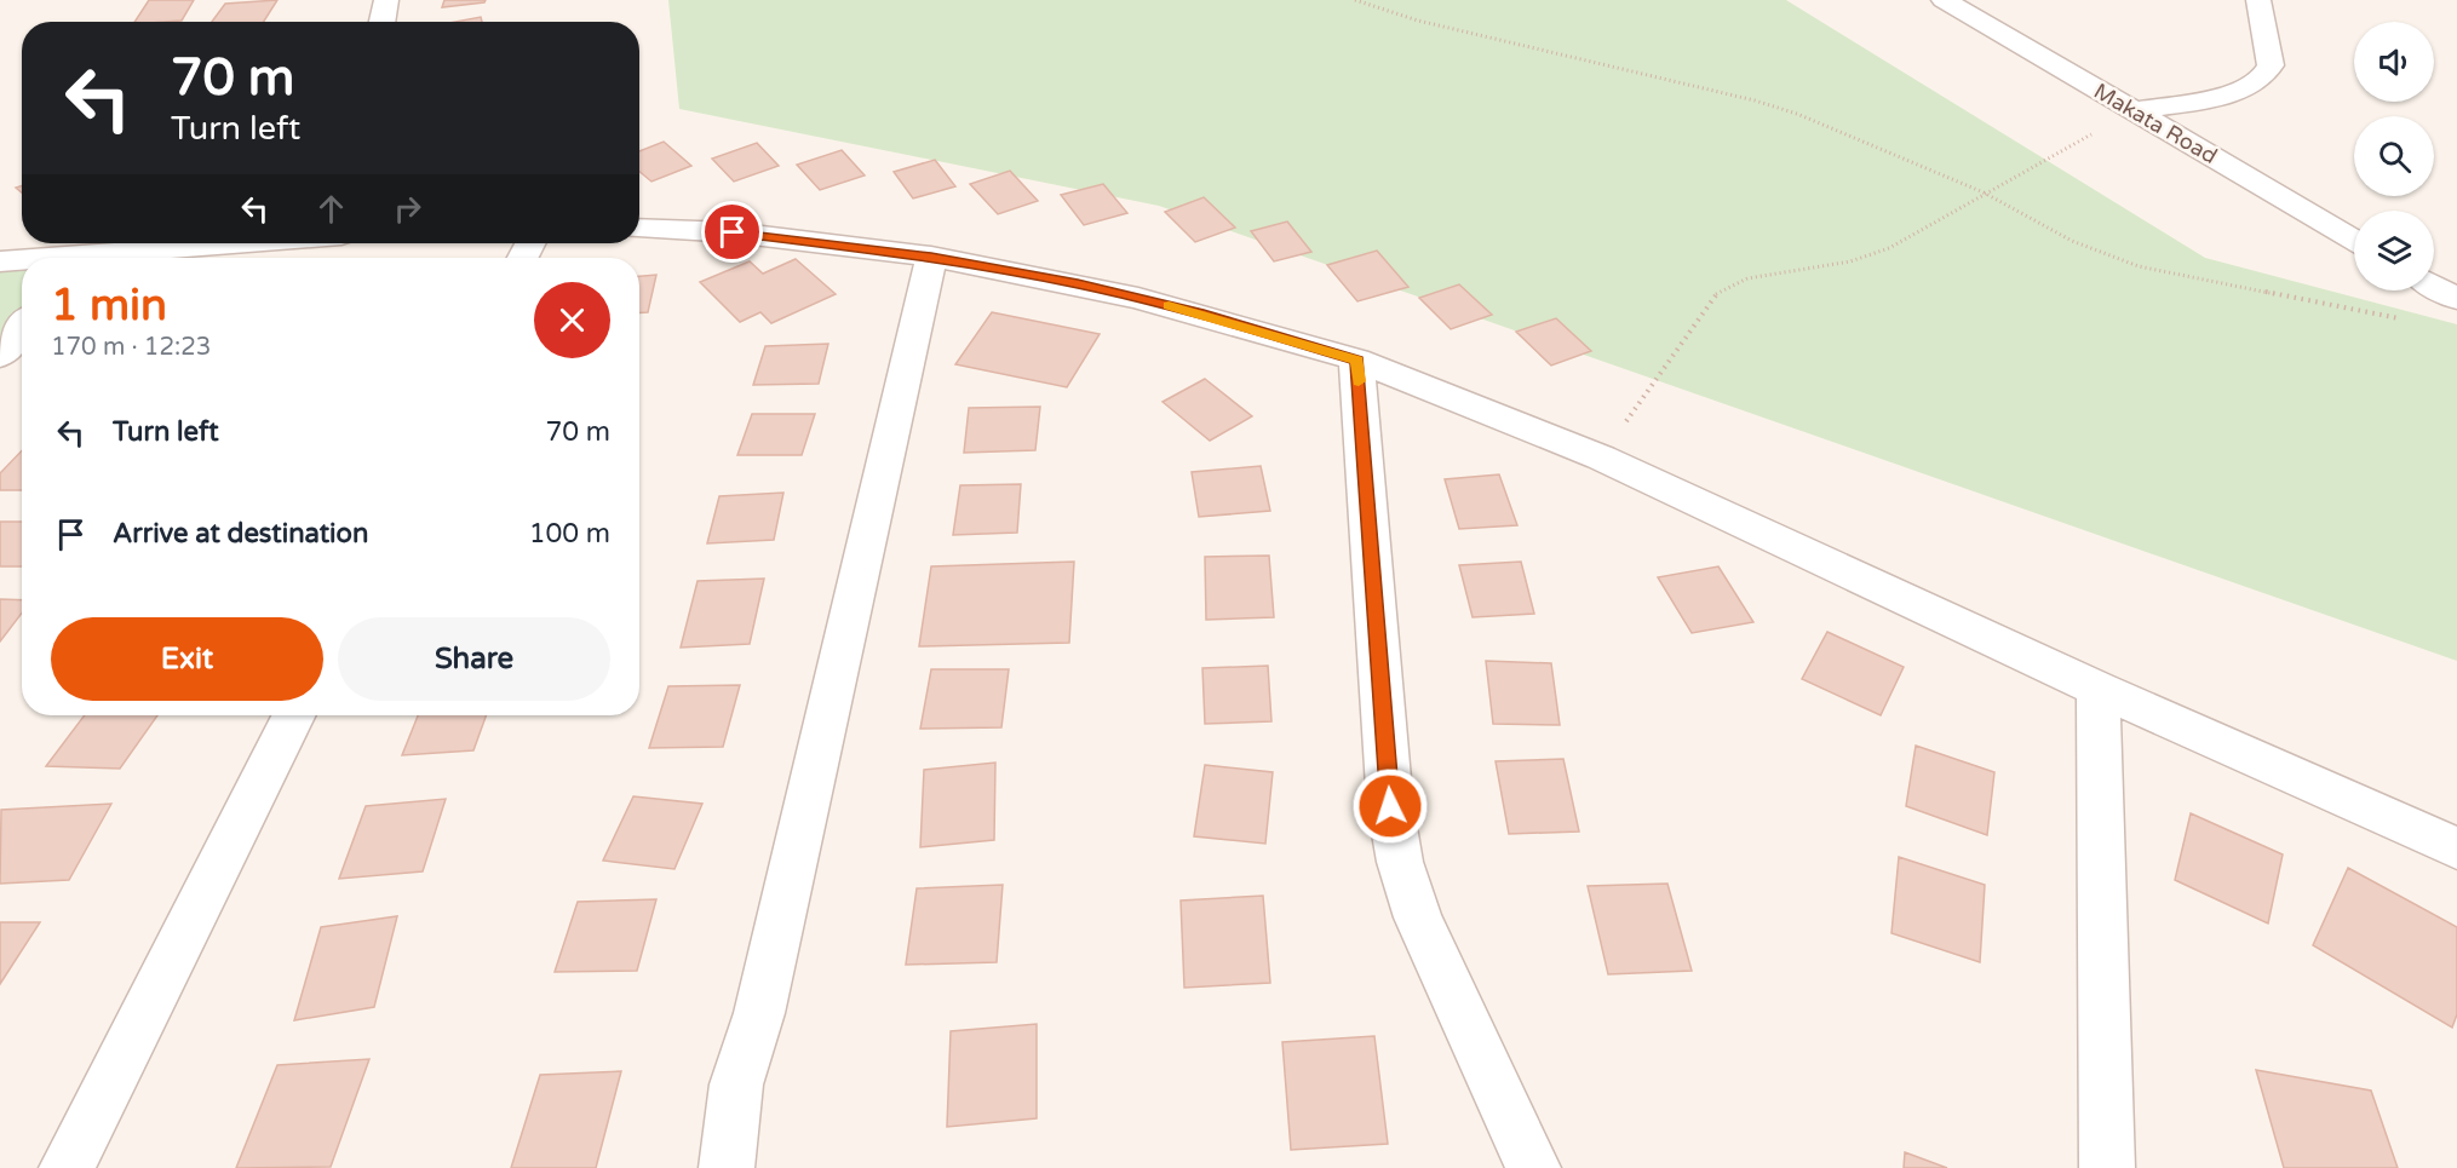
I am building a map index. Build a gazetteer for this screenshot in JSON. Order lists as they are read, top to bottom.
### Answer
{
  "streets": {
    "street": ["Makata Road"]
  },
  "page": {
    "turn": ["70 m", "Turn left"],
    "heading": ["1 min", "170 m · 12:23"],
    "list": [
      {
        "name": "Turn left",
        "value": "70 m"
      },
      {
        "name": "Arrive at destination",
        "value": "100 m"
      }
    ],
    "buttons": ["Exit", "Share"]
  }
}
